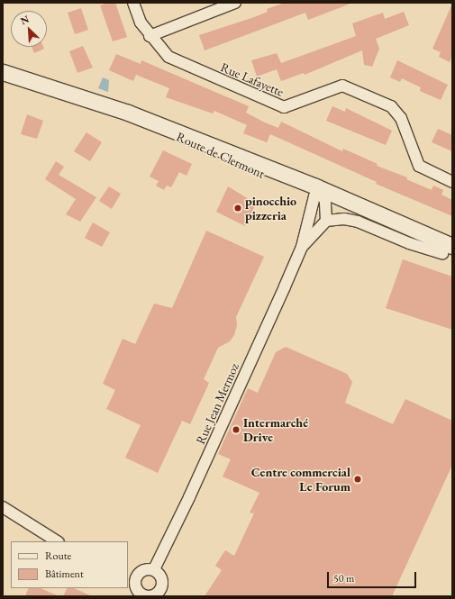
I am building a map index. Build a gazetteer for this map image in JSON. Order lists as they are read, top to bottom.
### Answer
{
  "streets": {
    "main road": ["Route de Clermont"],
    "street": ["Rue Lafayette", "Rue Jean Mermoz"]
  },
  "crossings": [
    ["Route de Clermont", "Rue Jean Mermoz"]
  ],
  "places": ["pinocchio pizzeria", "Intermarché Drive", "Centre commercial Le Forum"],
  "legend": ["Route", "Bâtiment"],
  "scale_bar": "50 m",
  "north": "top left"
}
